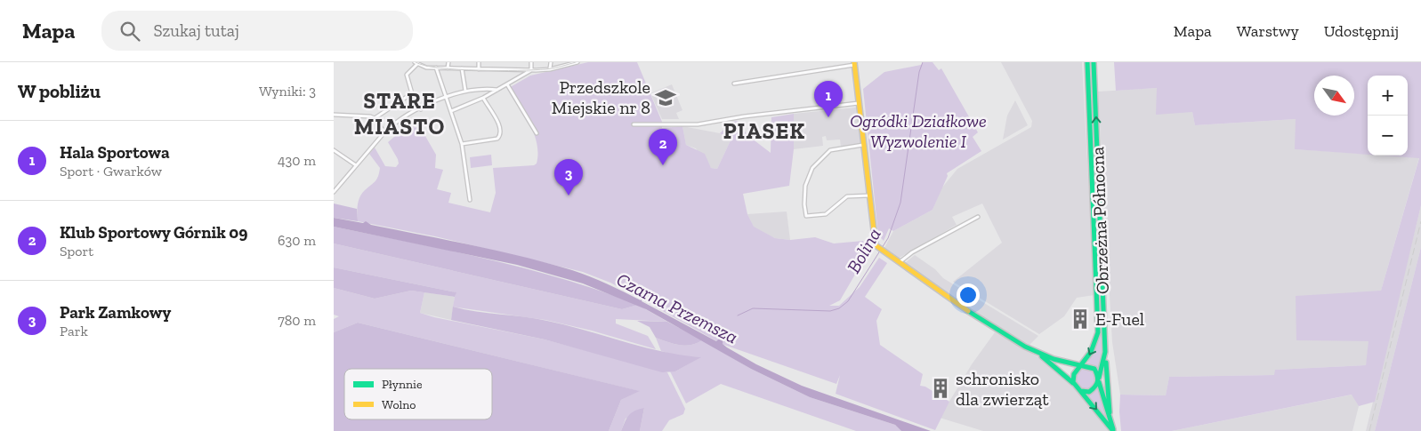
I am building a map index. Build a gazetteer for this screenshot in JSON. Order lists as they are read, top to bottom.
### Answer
{
  "streets": {
    "street": ["Obrzeżna Północna"]
  },
  "districts": ["STARE MIASTO", "PIASEK"],
  "water": ["Bolina", "Czarna Przemsza"],
  "parks": ["Ogródki Działkowe Wyzwolenie I"],
  "places": {
    "school or university": ["Przedszkole Miejskie nr 8"],
    "building": ["E-Fuel", "schronisko dla zwierząt"]
  },
  "legend": ["Płynnie", "Wolno"],
  "north": "bottom right",
  "page": {
    "header": "Mapa",
    "search": "Szukaj tutaj",
    "nav": ["Mapa", "Warstwy", "Udostępnij"],
    "heading": ["W pobliżu", "Wyniki: 3"],
    "map_buttons": ["+", "−"],
    "pins": ["1", "2", "3"],
    "list": [
      {
        "mark": "1",
        "name": "Hala Sportowa",
        "note": "Sport · Gwarków",
        "value": "430 m"
      },
      {
        "mark": "2",
        "name": "Klub Sportowy Górnik 09",
        "note": "Sport",
        "value": "630 m"
      },
      {
        "mark": "3",
        "name": "Park Zamkowy",
        "note": "Park",
        "value": "780 m"
      }
    ]
  }
}
